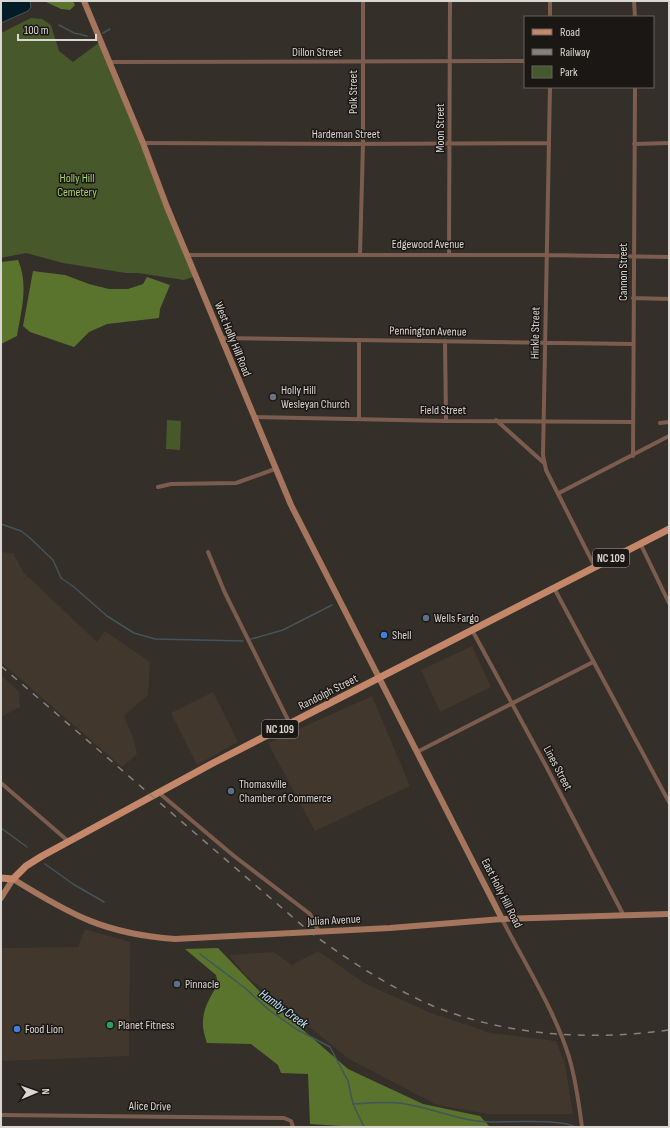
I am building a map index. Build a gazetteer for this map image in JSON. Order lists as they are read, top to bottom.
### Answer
{
  "streets": {
    "main road": ["NC 109", "Randolph Street"],
    "street": [
      "Dillon Street",
      "Polk Street",
      "Moon Street",
      "Hardeman Street",
      "Edgewood Avenue",
      "Cannon Street",
      "Pennington Avenue",
      "Hinkle Street",
      "West Holly Hill Road",
      "Field Street",
      "Lines Street",
      "East Holly Hill Road",
      "Julian Avenue",
      "Alice Drive"
    ]
  },
  "crossings": [
    ["Dillon Street", "Polk Street"],
    ["Dillon Street", "Moon Street"],
    ["Dillon Street", "West Holly Hill Road"],
    ["Polk Street", "Hardeman Street"],
    ["Polk Street", "Edgewood Avenue"],
    ["Moon Street", "Hardeman Street"],
    ["Moon Street", "Edgewood Avenue"],
    ["Hardeman Street", "Hinkle Street"],
    ["Hardeman Street", "West Holly Hill Road"],
    ["Edgewood Avenue", "Cannon Street"],
    ["Edgewood Avenue", "Hinkle Street"],
    ["Edgewood Avenue", "West Holly Hill Road"],
    ["Cannon Street", "Pennington Avenue"],
    ["Cannon Street", "Field Street"],
    ["Pennington Avenue", "Hinkle Street"],
    ["Pennington Avenue", "West Holly Hill Road"],
    ["Hinkle Street", "Field Street"],
    ["Hinkle Street", "Randolph Street"],
    ["West Holly Hill Road", "Field Street"],
    ["West Holly Hill Road", "Randolph Street"],
    ["West Holly Hill Road", "East Holly Hill Road"],
    ["Randolph Street", "Lines Street"],
    ["Randolph Street", "East Holly Hill Road"],
    ["Randolph Street", "Julian Avenue"],
    ["Lines Street", "Julian Avenue"],
    ["East Holly Hill Road", "Julian Avenue"]
  ],
  "water": ["Hamby Creek"],
  "parks": ["Holly Hill Cemetery"],
  "places": [
    "Holly Hill Wesleyan Church",
    "Wells Fargo",
    "Shell",
    "Thomasville Chamber of Commerce",
    "Pinnacle",
    "Planet Fitness",
    "Food Lion"
  ],
  "legend": ["Road", "Railway", "Park"],
  "scale_bar": "100 m",
  "north": "right"
}
